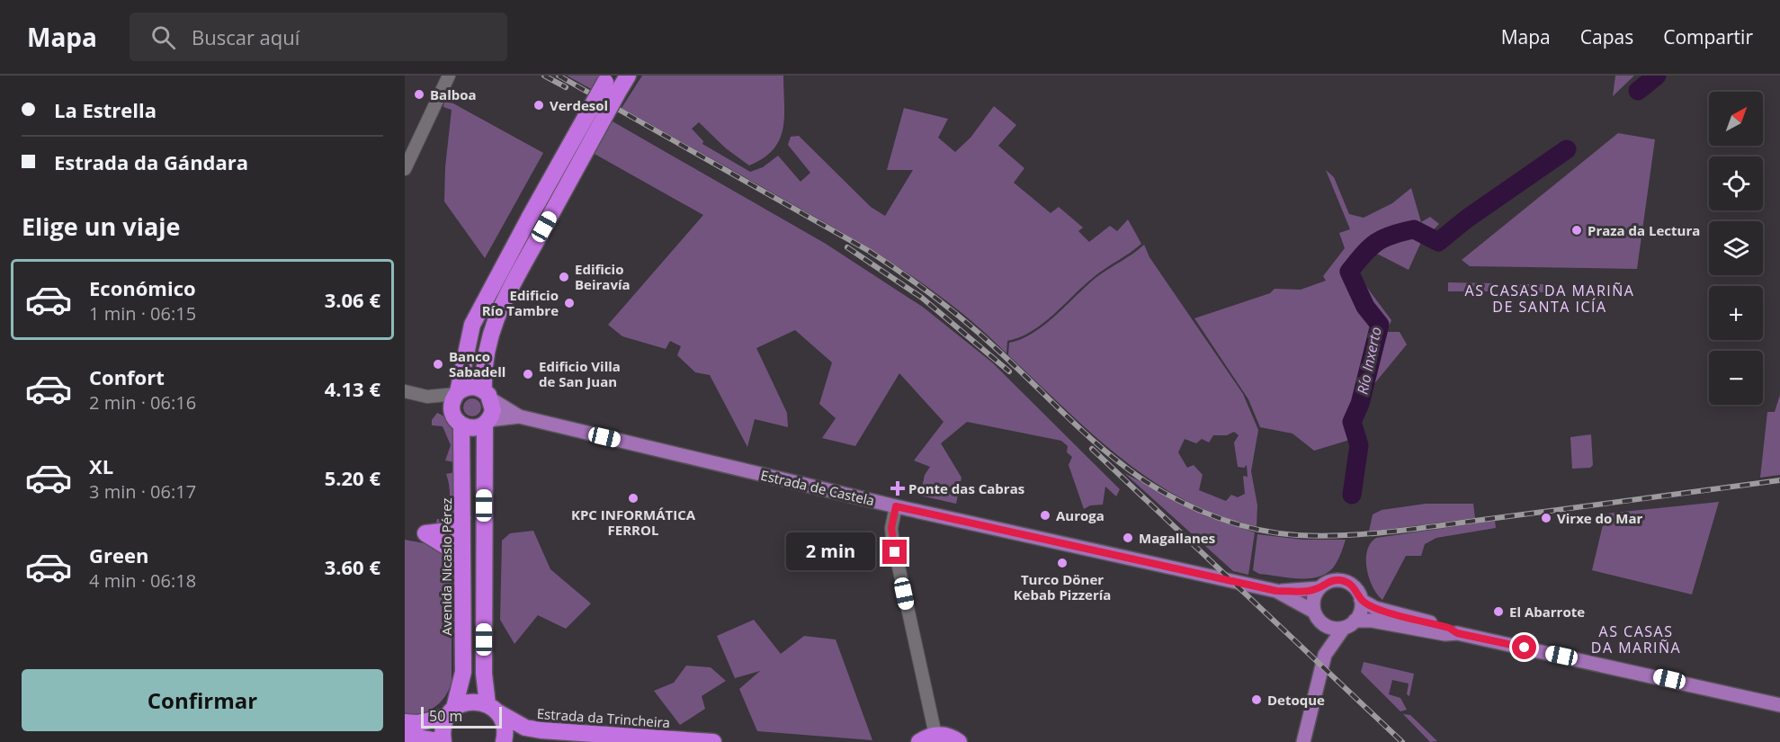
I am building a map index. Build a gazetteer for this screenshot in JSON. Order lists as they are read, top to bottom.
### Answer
{
  "streets": {
    "highway": ["Avenida Nicasio Pérez", "Estrada da Trincheira"],
    "main road": ["Estrada de Castela"]
  },
  "districts": ["AS CASAS DA MARIÑA DE SANTA ICÍA", "AS CASAS DA MARIÑA"],
  "water": ["Río Inxerto"],
  "places": {
    "other": [
      "Balboa",
      "Verdesol",
      "Praza da Lectura",
      "Edificio Beiravía",
      "Edificio Río Tambre",
      "Banco Sabadell",
      "Edificio Villa de San Juan",
      "KPC INFORMÁTICA FERROL",
      "Auroga",
      "Virxe do Mar",
      "Magallanes",
      "Turco Döner Kebab Pizzería",
      "El Abarrote",
      "Detoque"
    ],
    "health": ["Ponte das Cabras"]
  },
  "scale_bar": "50 m",
  "north": "top right",
  "page": {
    "header": "Mapa",
    "search": "Buscar aquí",
    "nav": ["Mapa", "Capas", "Compartir"],
    "banner": ["La Estrella", "Estrada da Gándara"],
    "map_buttons": ["+", "−"],
    "heading": "Elige un viaje",
    "list": [
      {
        "name": "Económico",
        "note": "1 min · 06:15",
        "value": "3.06 €"
      },
      {
        "name": "Confort",
        "note": "2 min · 06:16",
        "value": "4.13 €"
      },
      {
        "name": "XL",
        "note": "3 min · 06:17",
        "value": "5.20 €"
      },
      {
        "name": "Green",
        "note": "4 min · 06:18",
        "value": "3.60 €"
      }
    ],
    "bubble": "2 min",
    "buttons": "Confirmar",
    "scale": "50 m"
  }
}
